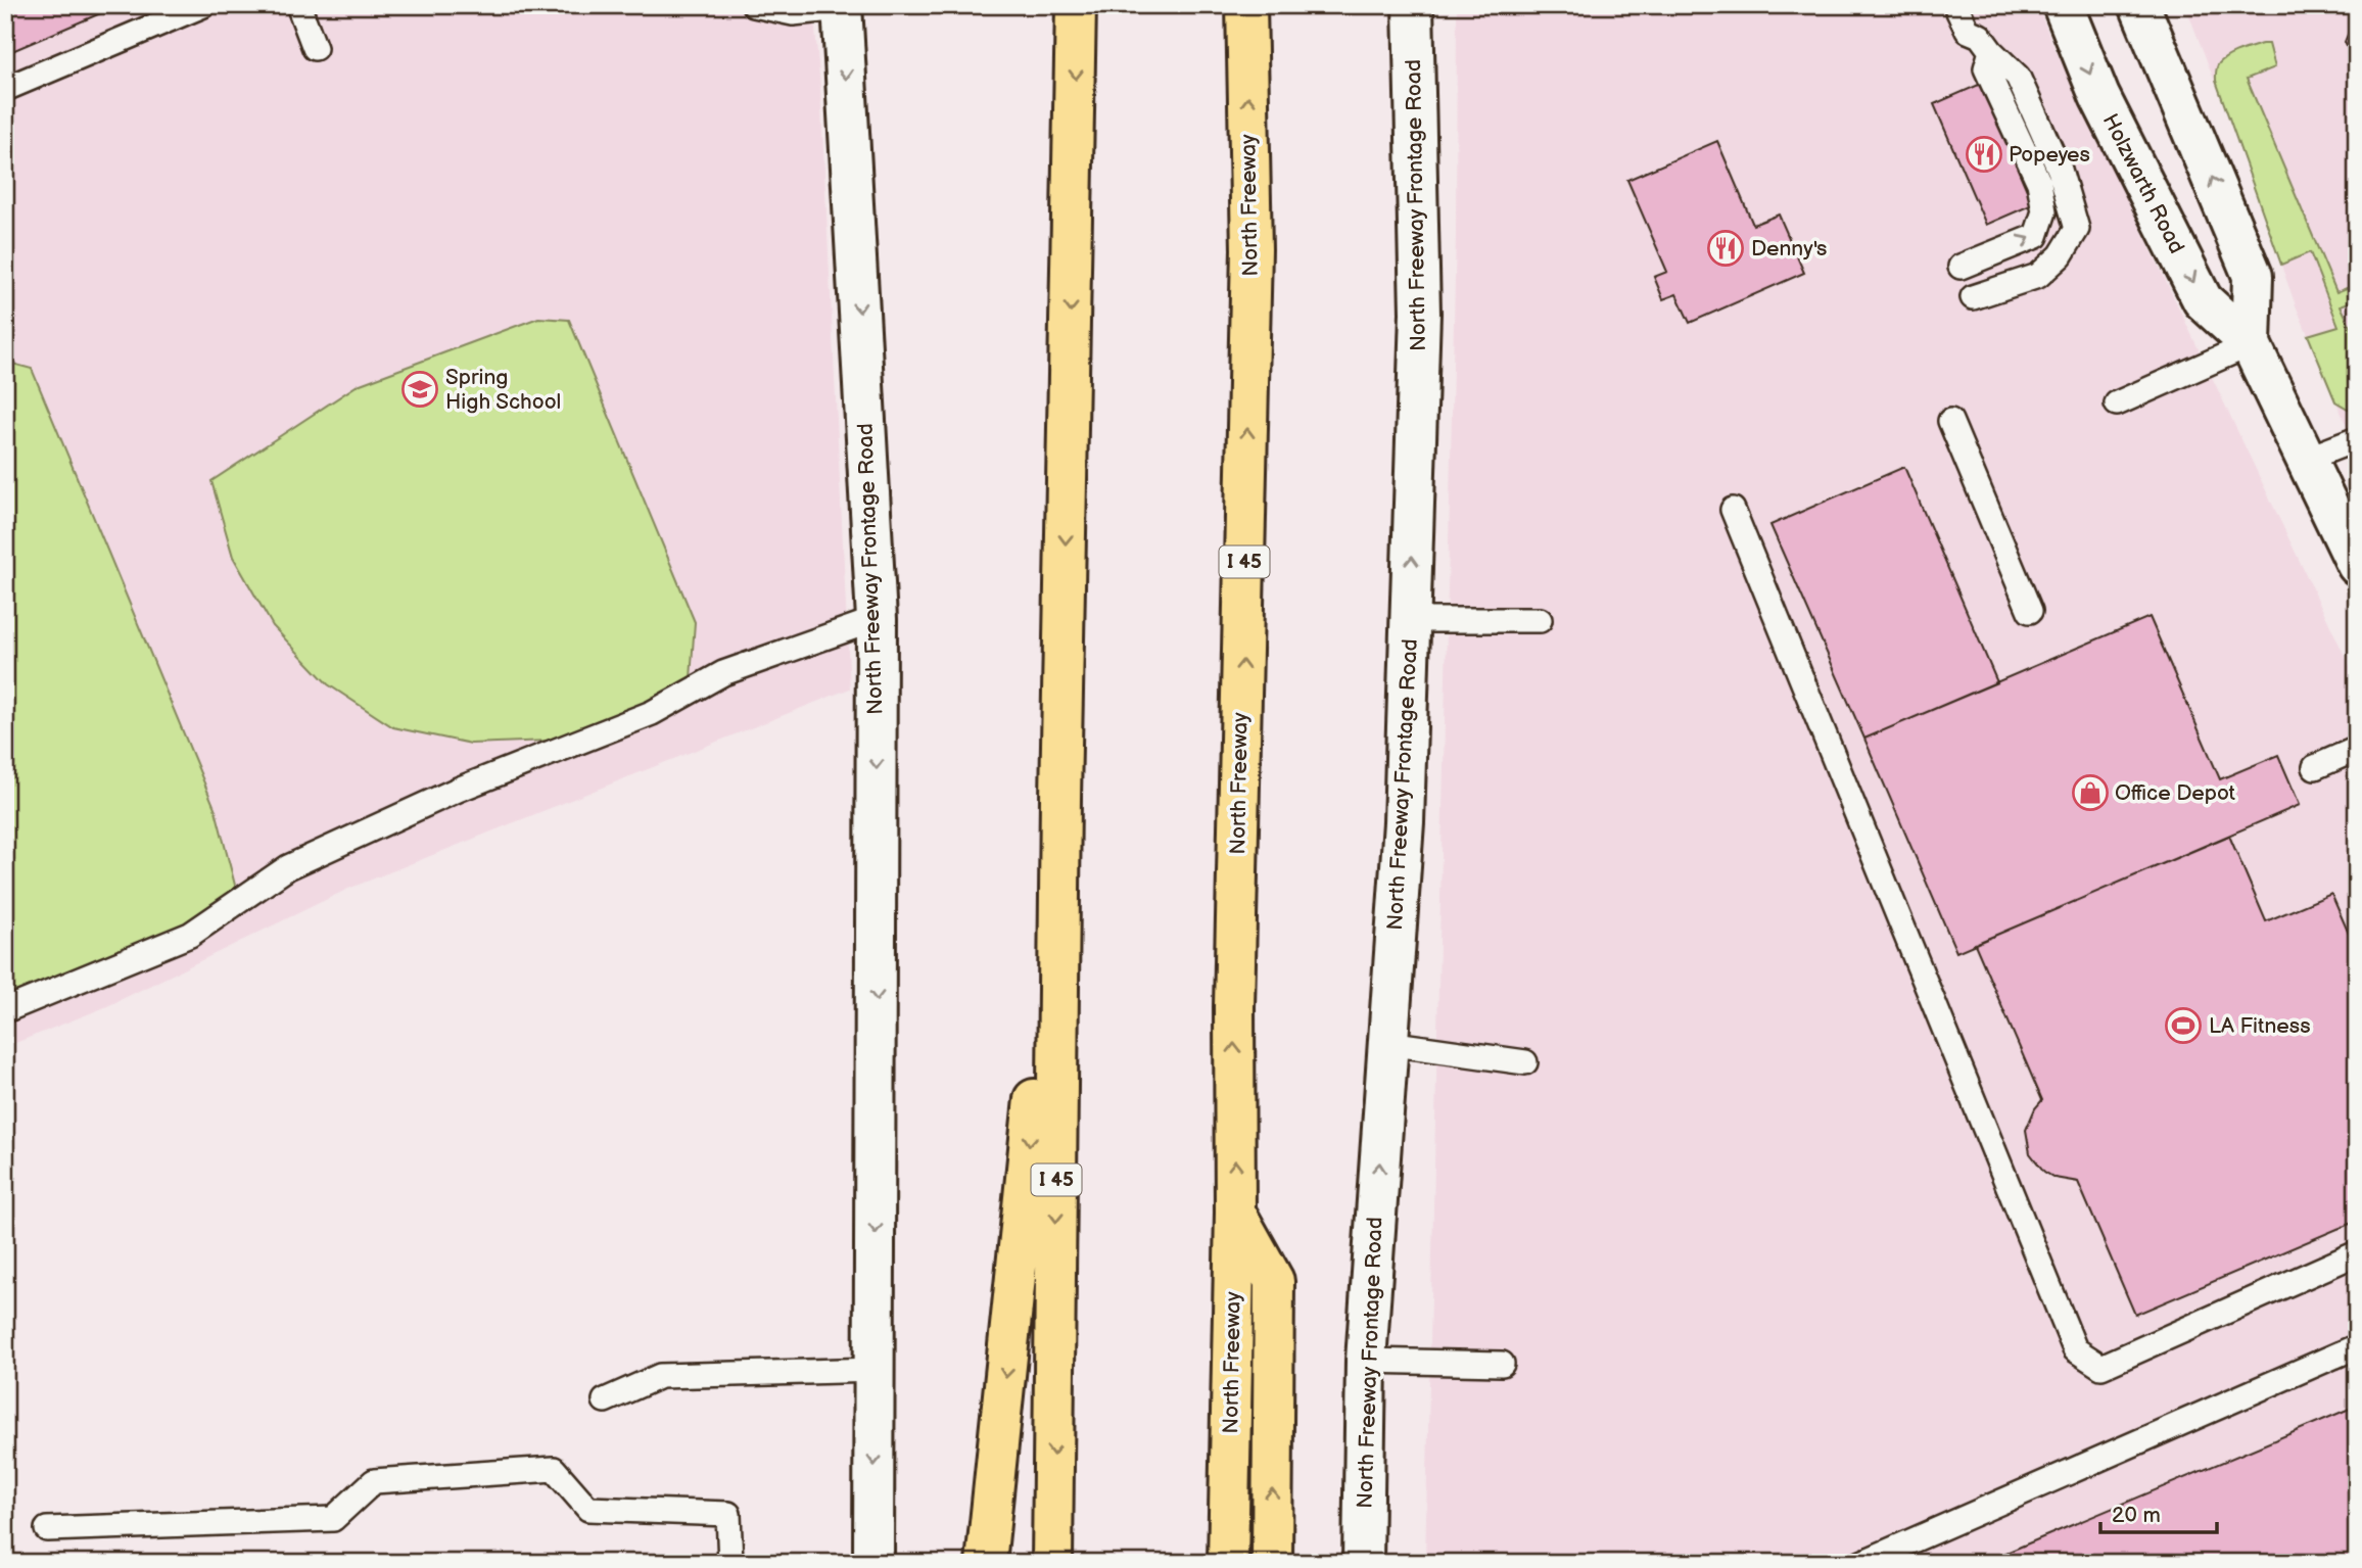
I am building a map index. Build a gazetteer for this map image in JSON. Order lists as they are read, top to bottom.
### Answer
{
  "streets": {
    "highway": ["North Freeway", "I 45"],
    "main road": ["Holzwarth Road", "North Freeway Frontage Road"]
  },
  "places": {
    "restaurant": ["Popeyes", "Denny's"],
    "school or university": ["Spring High School"],
    "shop": ["Office Depot"],
    "sports": ["LA Fitness"]
  },
  "scale_bar": "20 m"
}
